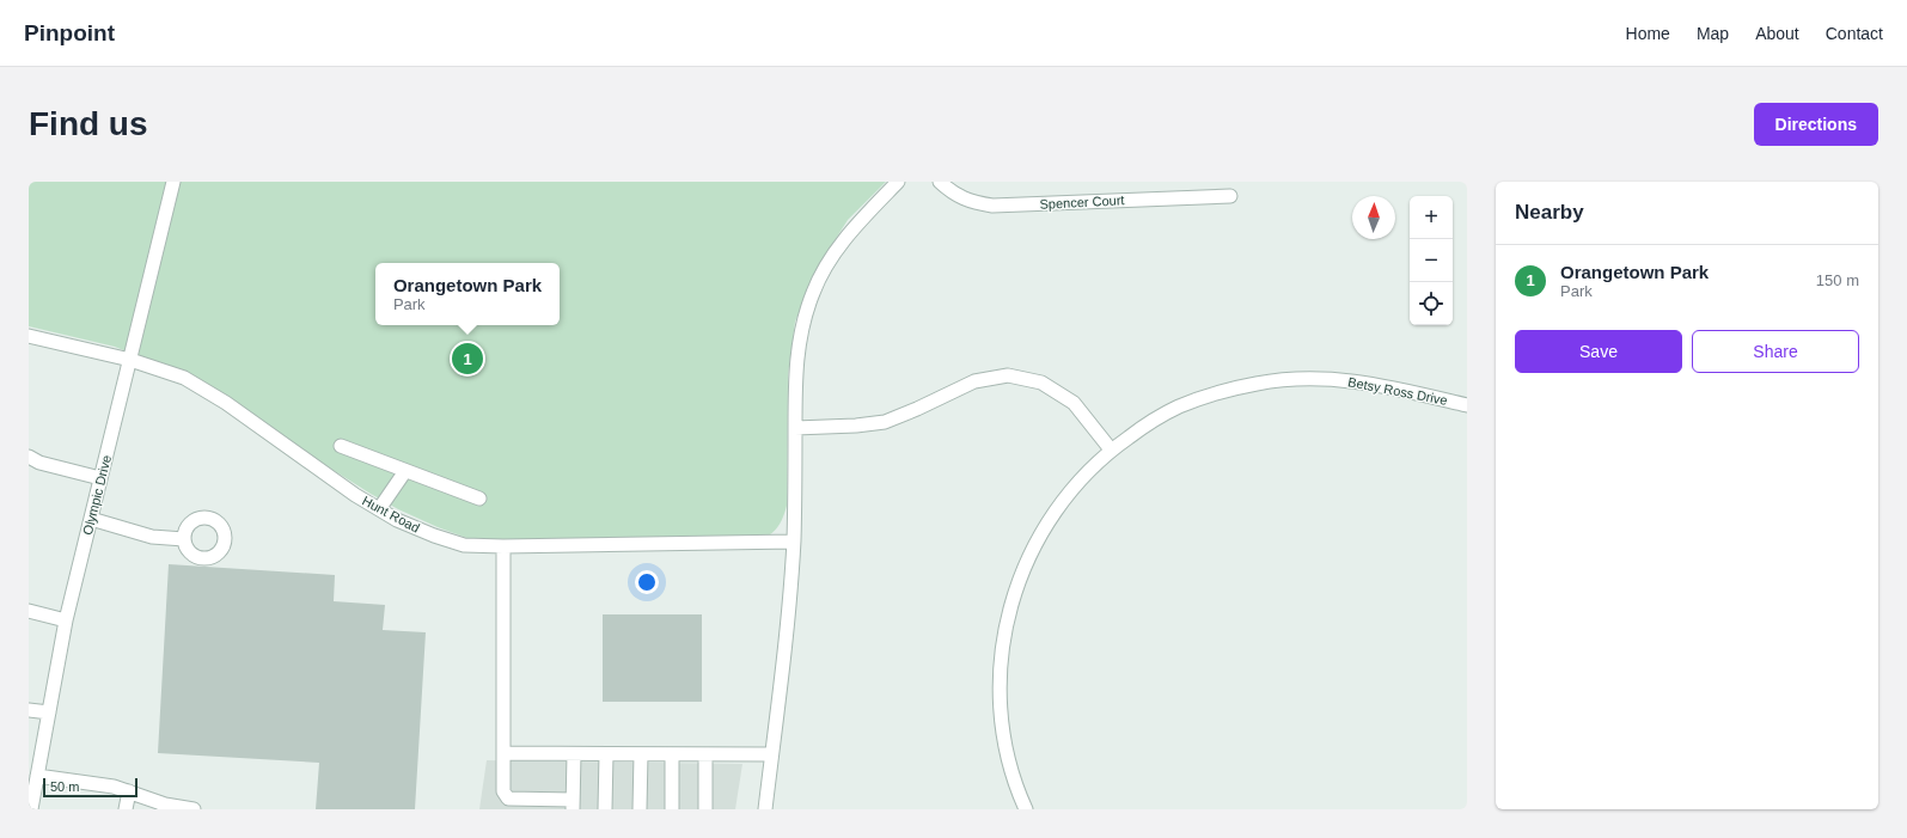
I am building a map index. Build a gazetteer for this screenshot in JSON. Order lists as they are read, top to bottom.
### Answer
{
  "streets": {
    "street": [
      "Spencer Court",
      "Betsy Ross Drive",
      "Olympic Drive",
      "Hunt Road"
    ]
  },
  "crossings": [
    ["Olympic Drive", "Hunt Road"]
  ],
  "scale_bar": "50 m",
  "north": "top",
  "page": {
    "header": "Pinpoint",
    "nav": [
      "Home",
      "Map",
      "About",
      "Contact"
    ],
    "buttons": [
      "Directions",
      ["Save", "Share"]
    ],
    "title": "Find us",
    "heading": "Nearby",
    "map_buttons": ["+", "−"],
    "list": [
      {
        "mark": "1",
        "name": "Orangetown Park",
        "note": "Park",
        "value": "150 m"
      }
    ],
    "popup": ["Orangetown Park", "Park"],
    "pins": "1",
    "scale": "50 m"
  }
}
